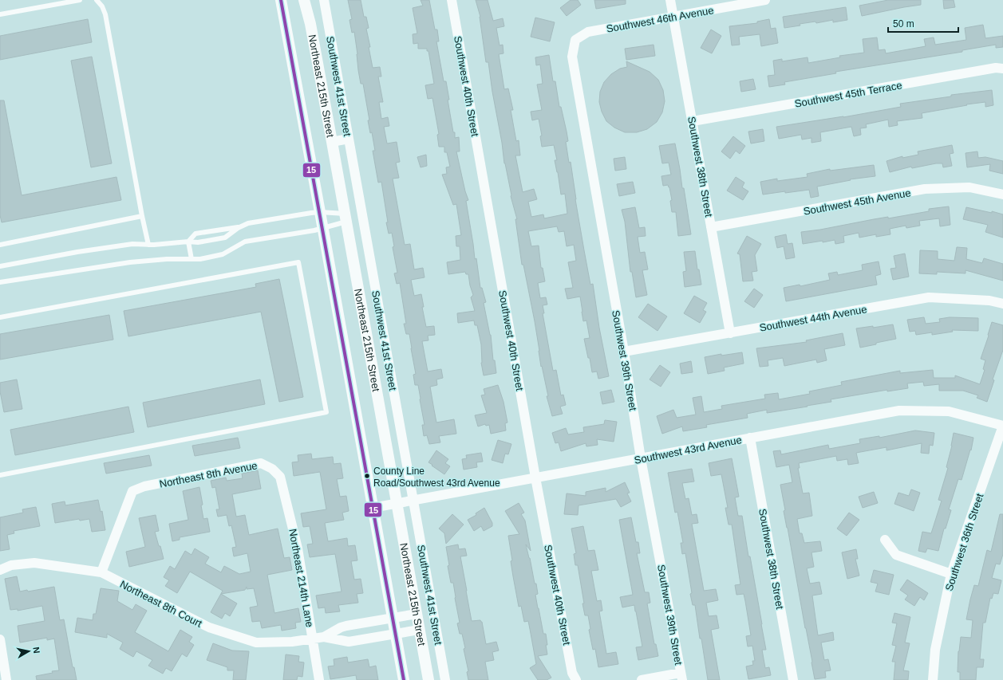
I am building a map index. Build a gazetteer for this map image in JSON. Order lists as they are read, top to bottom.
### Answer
{
  "streets": {
    "street": [
      "Southwest 46th Avenue",
      "Northeast 215th Street",
      "Southwest 41st Street",
      "Southwest 40th Street",
      "Southwest 45th Terrace",
      "Southwest 38th Street",
      "Southwest 45th Avenue",
      "Southwest 44th Avenue",
      "Southwest 39th Street",
      "Southwest 43rd Avenue",
      "Northeast 8th Avenue",
      "Southwest 36th Street",
      "Northeast 214th Lane",
      "Northeast 8th Court"
    ]
  },
  "crossings": [
    ["Southwest 46th Avenue", "Southwest 38th Street"],
    ["Southwest 46th Avenue", "Southwest 39th Street"],
    ["Northeast 215th Street", "Southwest 43rd Avenue"],
    ["Northeast 215th Street", "Northeast 8th Court"],
    ["Southwest 41st Street", "Southwest 43rd Avenue"],
    ["Southwest 40th Street", "Southwest 43rd Avenue"],
    ["Southwest 45th Terrace", "Southwest 38th Street"],
    ["Southwest 38th Street", "Southwest 45th Avenue"],
    ["Southwest 38th Street", "Southwest 44th Avenue"],
    ["Southwest 38th Street", "Southwest 43rd Avenue"],
    ["Southwest 44th Avenue", "Southwest 39th Street"],
    ["Southwest 39th Street", "Southwest 43rd Avenue"],
    ["Southwest 43rd Avenue", "Southwest 36th Street"],
    ["Northeast 8th Avenue", "Northeast 214th Lane"],
    ["Northeast 8th Avenue", "Northeast 8th Court"],
    ["Northeast 214th Lane", "Northeast 8th Court"]
  ],
  "places": ["County Line Road/Southwest 43rd Avenue"],
  "lines": ["transit line 15"],
  "scale_bar": "50 m",
  "north": "right"
}
